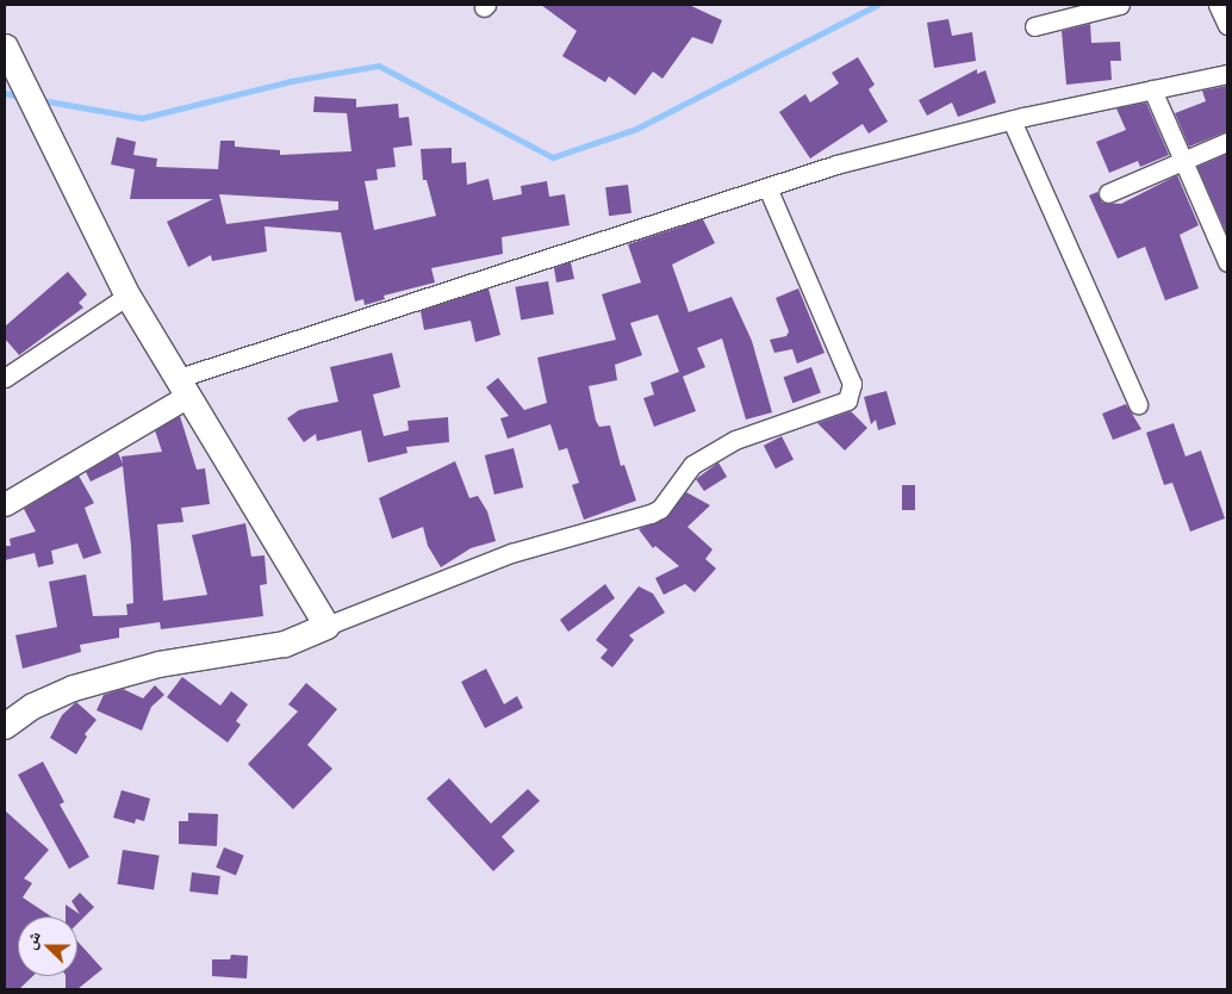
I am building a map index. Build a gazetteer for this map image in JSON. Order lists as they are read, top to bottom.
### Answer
{
  "north": "left"
}
